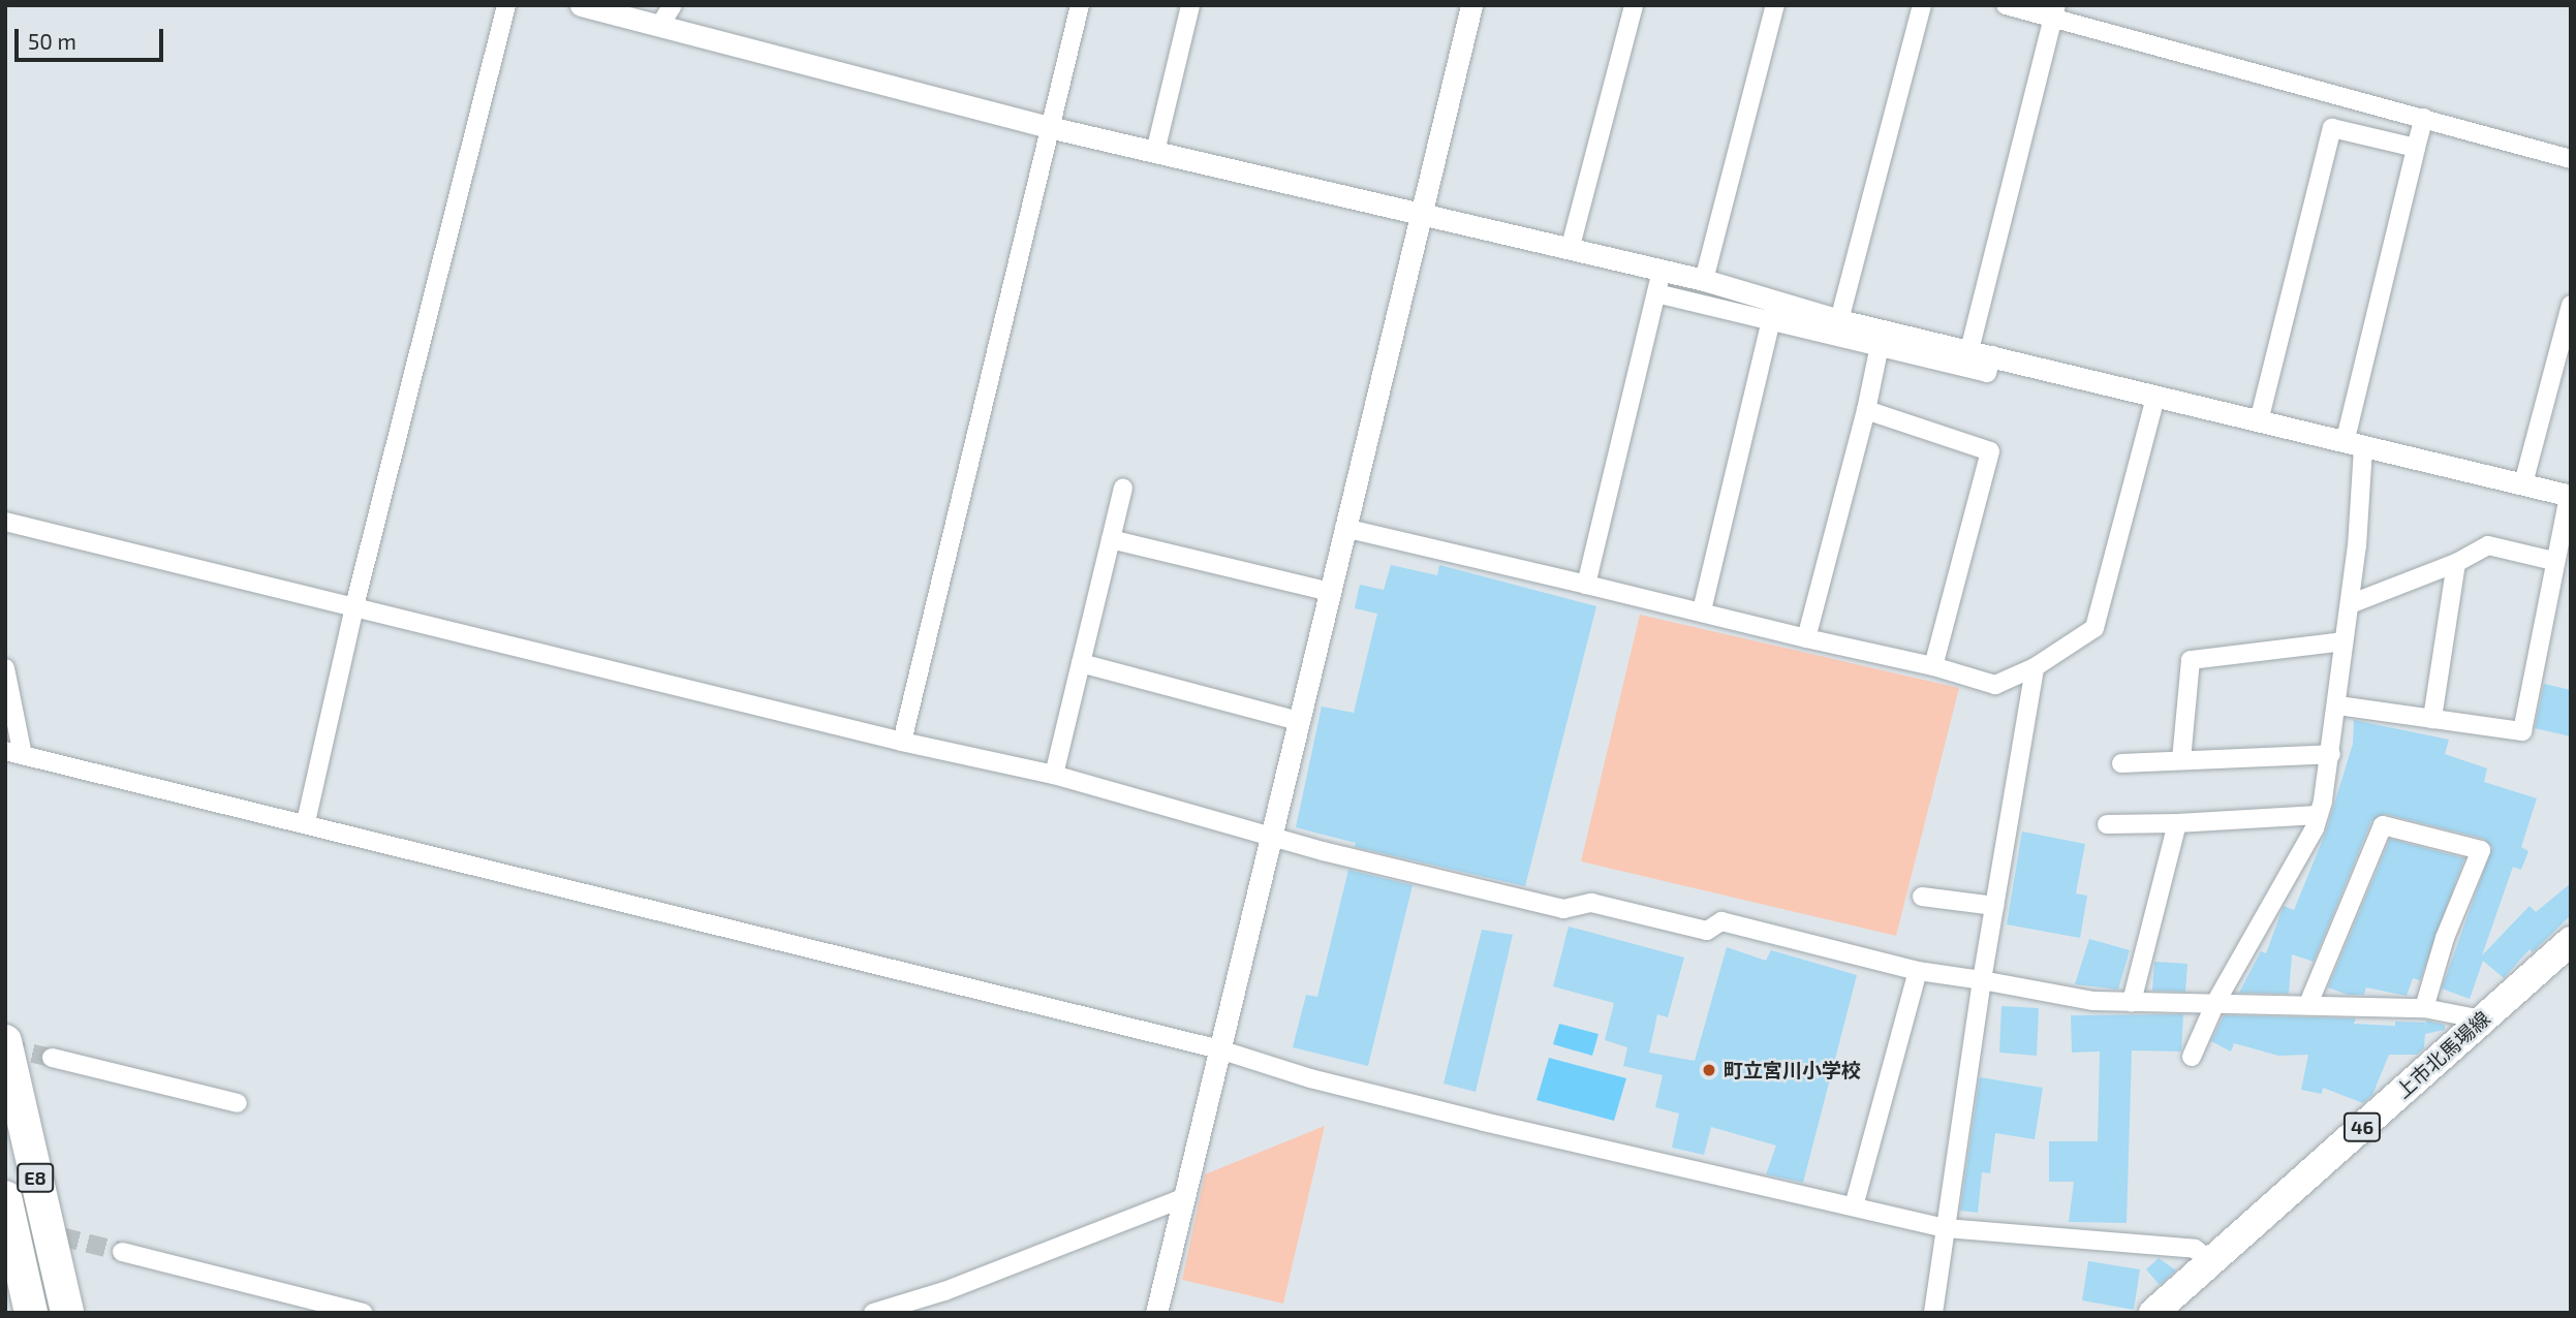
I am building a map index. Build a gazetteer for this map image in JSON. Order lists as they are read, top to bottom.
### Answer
{
  "streets": {
    "highway": ["E8"],
    "main road": ["上市北馬場線", "46"]
  },
  "places": ["町立宮川小学校"],
  "scale_bar": "50 m"
}
